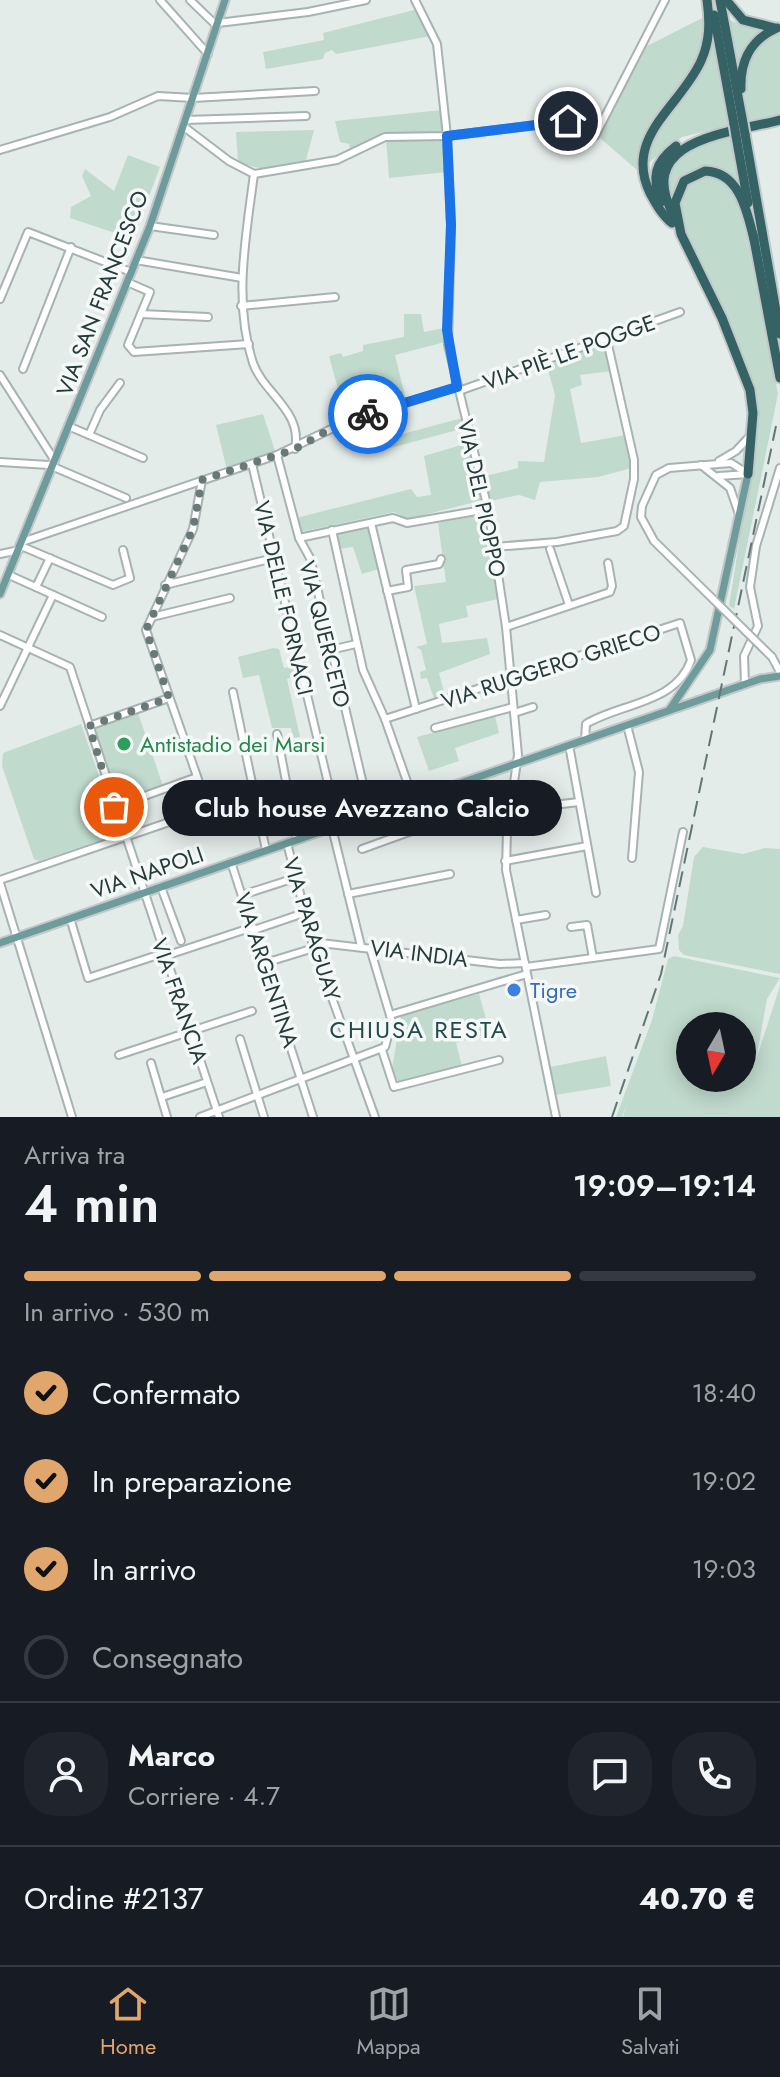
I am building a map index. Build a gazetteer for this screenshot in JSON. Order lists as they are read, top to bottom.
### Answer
{
  "streets": {
    "main road": ["VIA SAN FRANCESCO", "VIA NAPOLI"],
    "street": [
      "VIA PIÈ LE POGGE",
      "VIA DEL PIOPPO",
      "VIA DELLE FORNACI",
      "VIA QUERCETO",
      "VIA RUGGERO GRIECO",
      "VIA PARAGUAY",
      "VIA INDIA",
      "VIA ARGENTINA",
      "VIA FRANCIA"
    ]
  },
  "crossings": [
    ["VIA SAN FRANCESCO", "VIA PIÈ LE POGGE"],
    ["VIA PIÈ LE POGGE", "VIA DEL PIOPPO"],
    ["VIA PIÈ LE POGGE", "VIA DELLE FORNACI"],
    ["VIA PIÈ LE POGGE", "VIA QUERCETO"],
    ["VIA DEL PIOPPO", "VIA RUGGERO GRIECO"],
    ["VIA DEL PIOPPO", "VIA NAPOLI"],
    ["VIA DEL PIOPPO", "VIA INDIA"],
    ["VIA DELLE FORNACI", "VIA NAPOLI"],
    ["VIA DELLE FORNACI", "VIA INDIA"],
    ["VIA QUERCETO", "VIA NAPOLI"],
    ["VIA RUGGERO GRIECO", "VIA NAPOLI"],
    ["VIA NAPOLI", "VIA PARAGUAY"],
    ["VIA NAPOLI", "VIA ARGENTINA"],
    ["VIA NAPOLI", "VIA FRANCIA"],
    ["VIA PARAGUAY", "VIA INDIA"]
  ],
  "districts": ["CHIUSA RESTA"],
  "places": ["Antistadio dei Marsi", "Club house Avezzano Calcio", "Tigre"],
  "north": "bottom",
  "page": {
    "bubble": "Club house Avezzano Calcio",
    "heading": ["4 min", "Arriva tra", "19:09–19:14"],
    "panel": [
      "Marco",
      "Corriere · 4.7",
      "Ordine #2137",
      "40.70 €"
    ],
    "bar": "In arrivo · 530 m",
    "list": [
      ["Confermato", "18:40"],
      ["In preparazione", "19:02"],
      ["In arrivo", "19:03"],
      "Consegnato"
    ],
    "tabs": ["Home", "Mappa", "Salvati"]
  }
}
